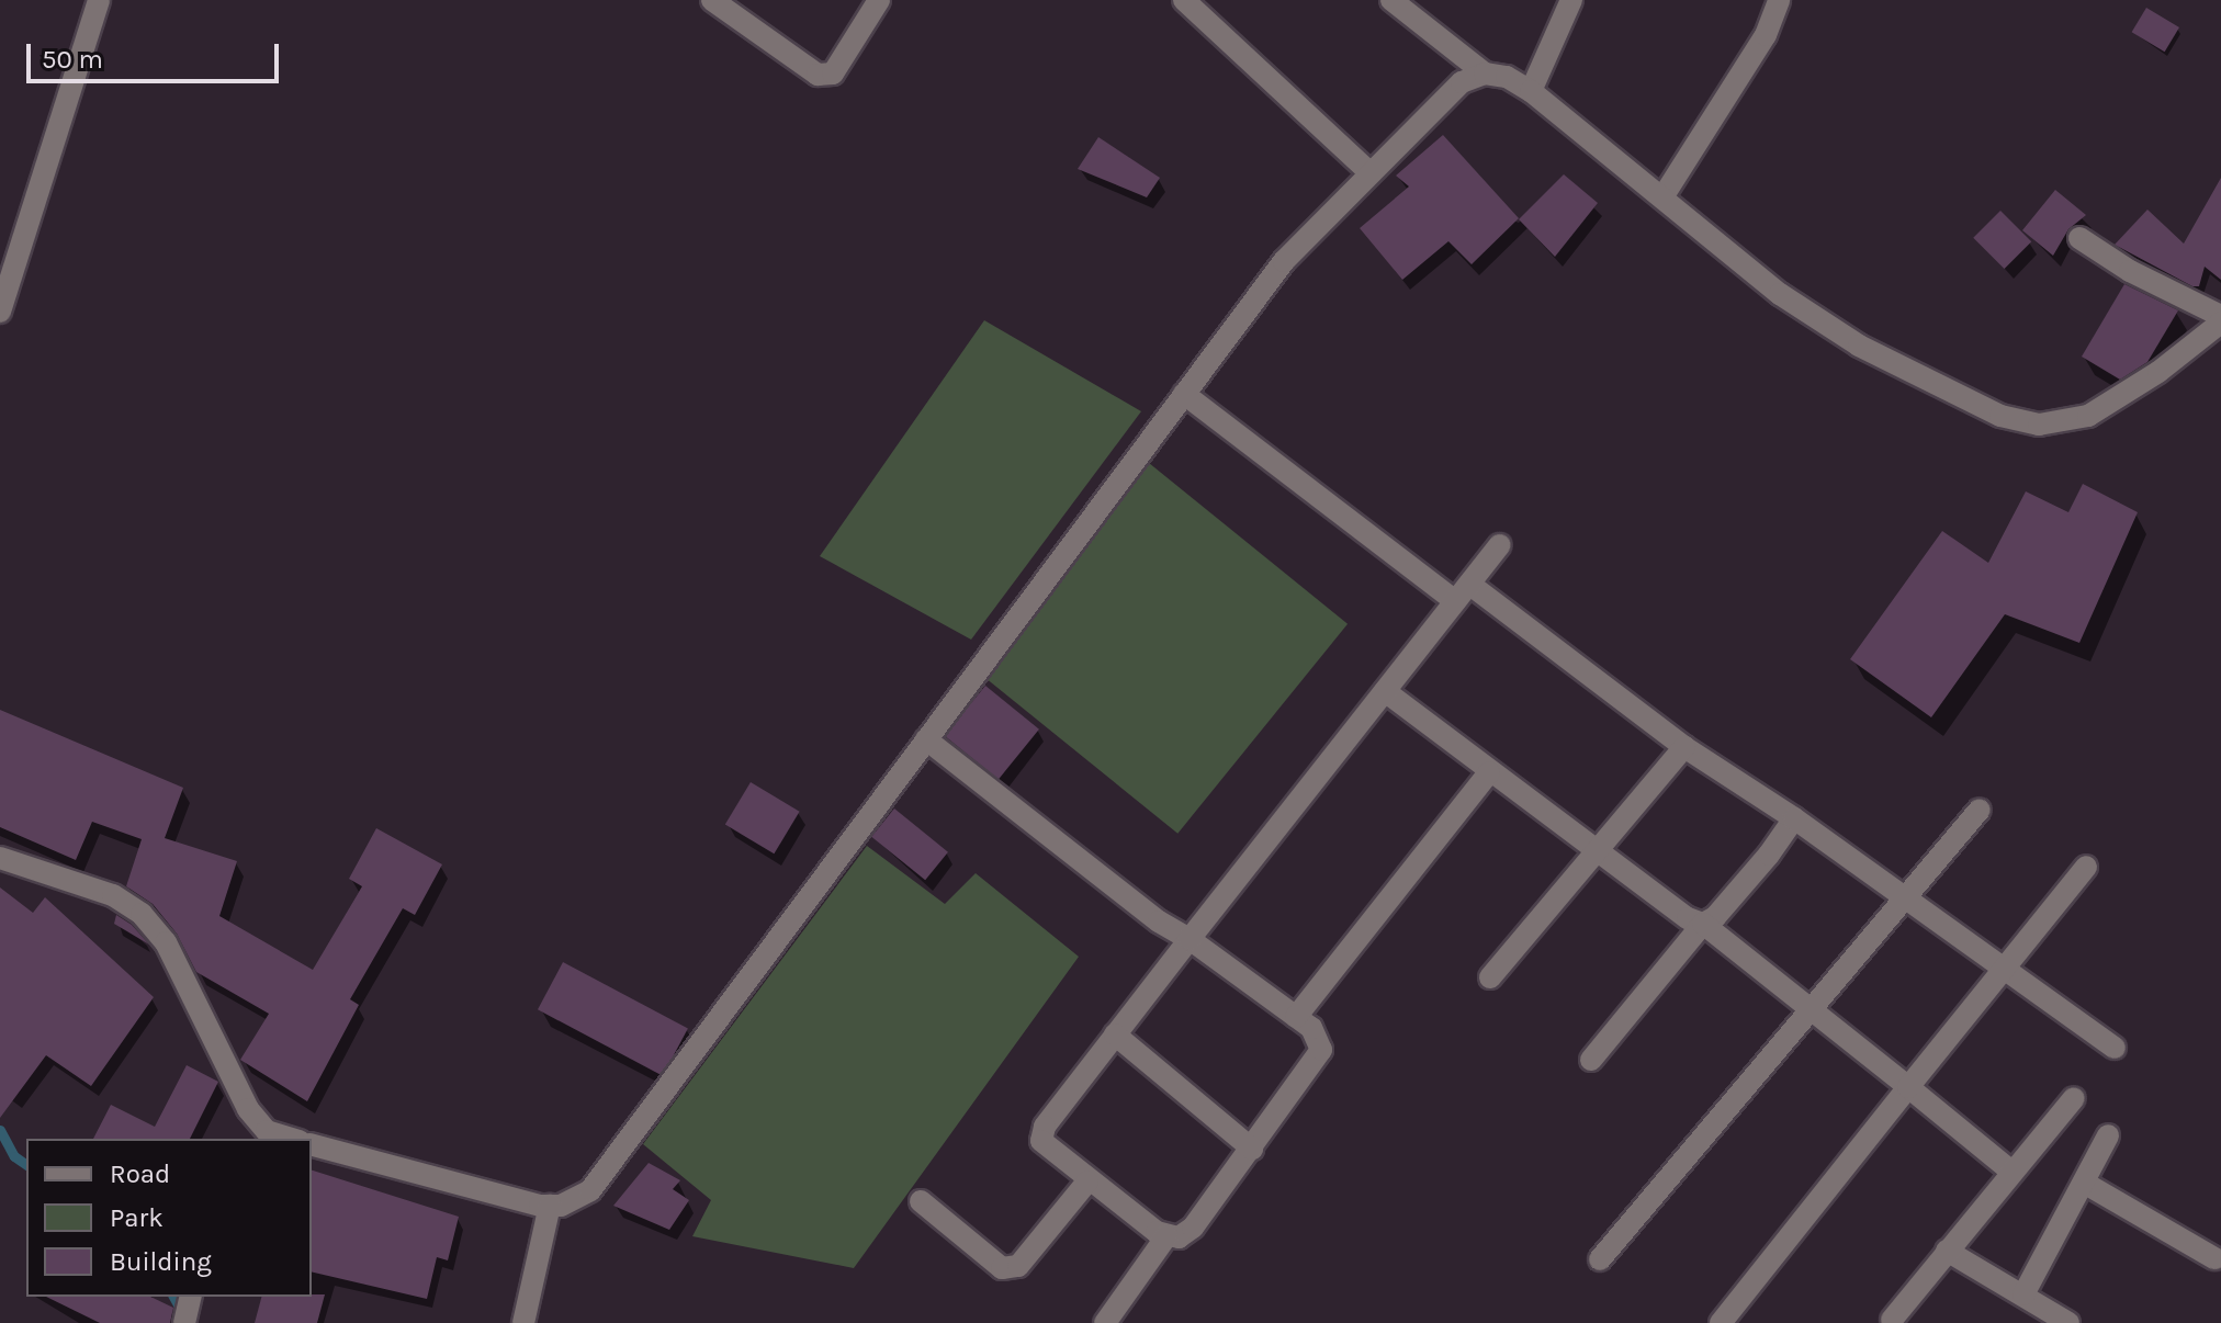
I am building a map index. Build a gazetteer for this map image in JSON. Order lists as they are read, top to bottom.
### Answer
{
  "legend": ["Road", "Park", "Building"],
  "scale_bar": "50 m"
}
